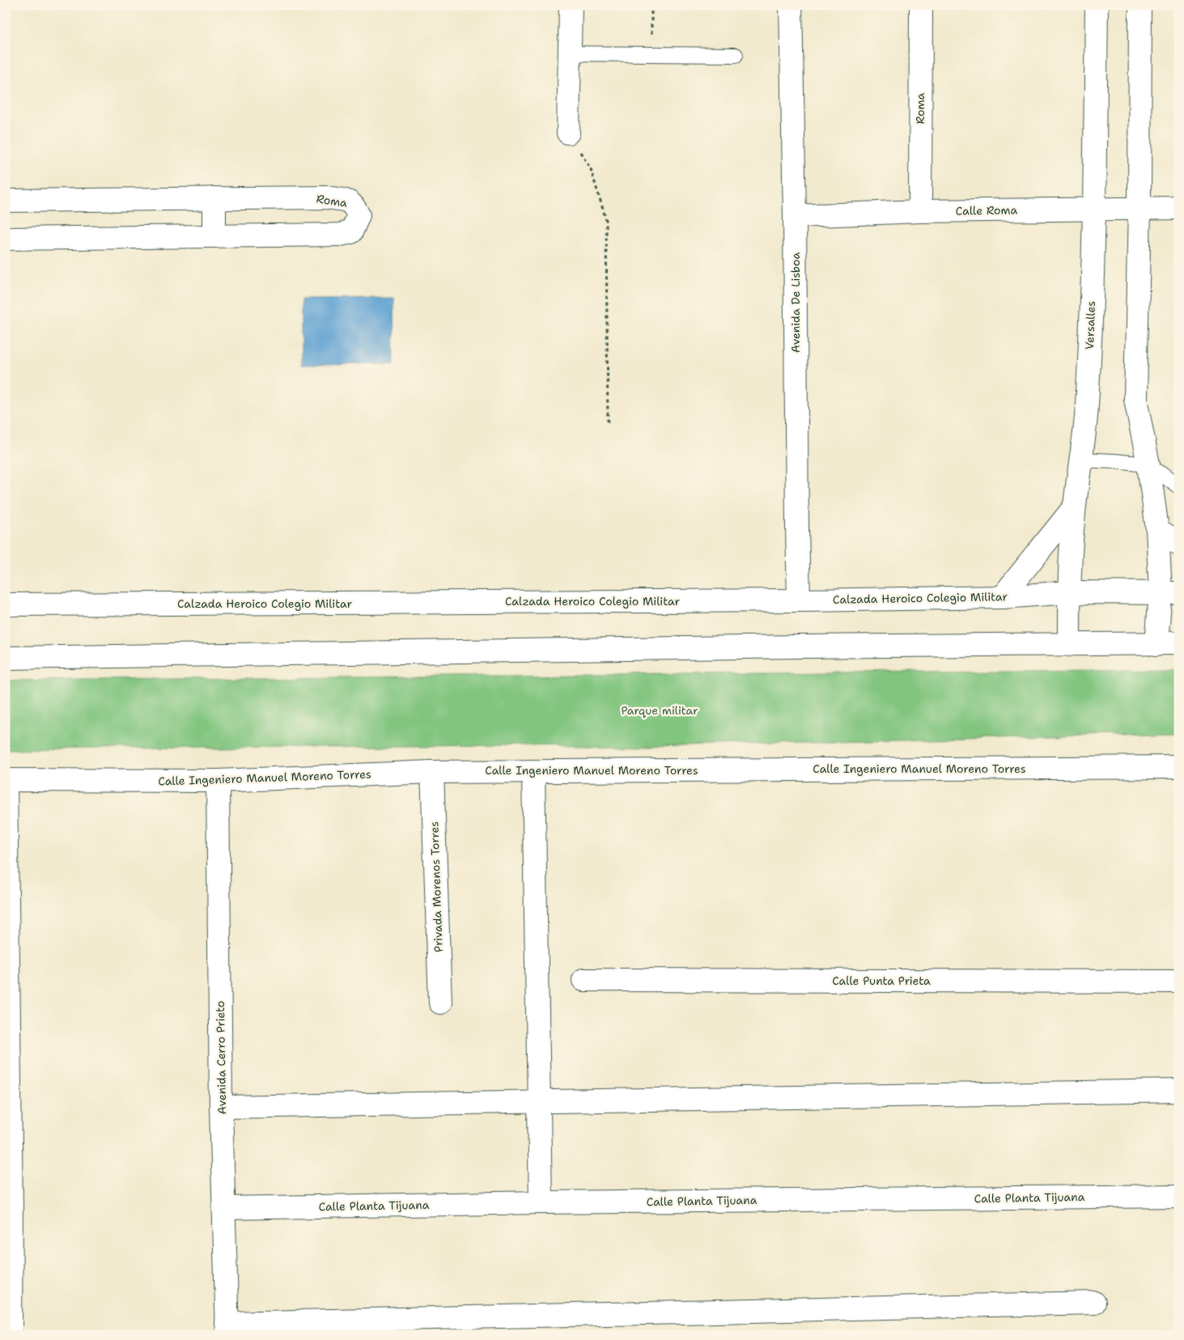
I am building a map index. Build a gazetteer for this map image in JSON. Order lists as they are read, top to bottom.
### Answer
{
  "streets": {
    "street": [
      "Roma",
      "Calle Roma",
      "Avenida De Lisboa",
      "Versalles",
      "Calzada Heroico Colegio Militar",
      "Calle Ingeniero Manuel Moreno Torres",
      "Privada Morenos Torres",
      "Calle Punta Prieta",
      "Avenida Cerro Prieto",
      "Calle Planta Tijuana"
    ]
  },
  "crossings": [
    ["Roma", "Calle Roma"],
    ["Calle Roma", "Avenida De Lisboa"],
    ["Calle Roma", "Versalles"],
    ["Avenida De Lisboa", "Calzada Heroico Colegio Militar"],
    ["Versalles", "Calzada Heroico Colegio Militar"],
    ["Calle Ingeniero Manuel Moreno Torres", "Privada Morenos Torres"],
    ["Calle Ingeniero Manuel Moreno Torres", "Avenida Cerro Prieto"],
    ["Avenida Cerro Prieto", "Calle Planta Tijuana"]
  ],
  "parks": ["Parque militar"]
}
